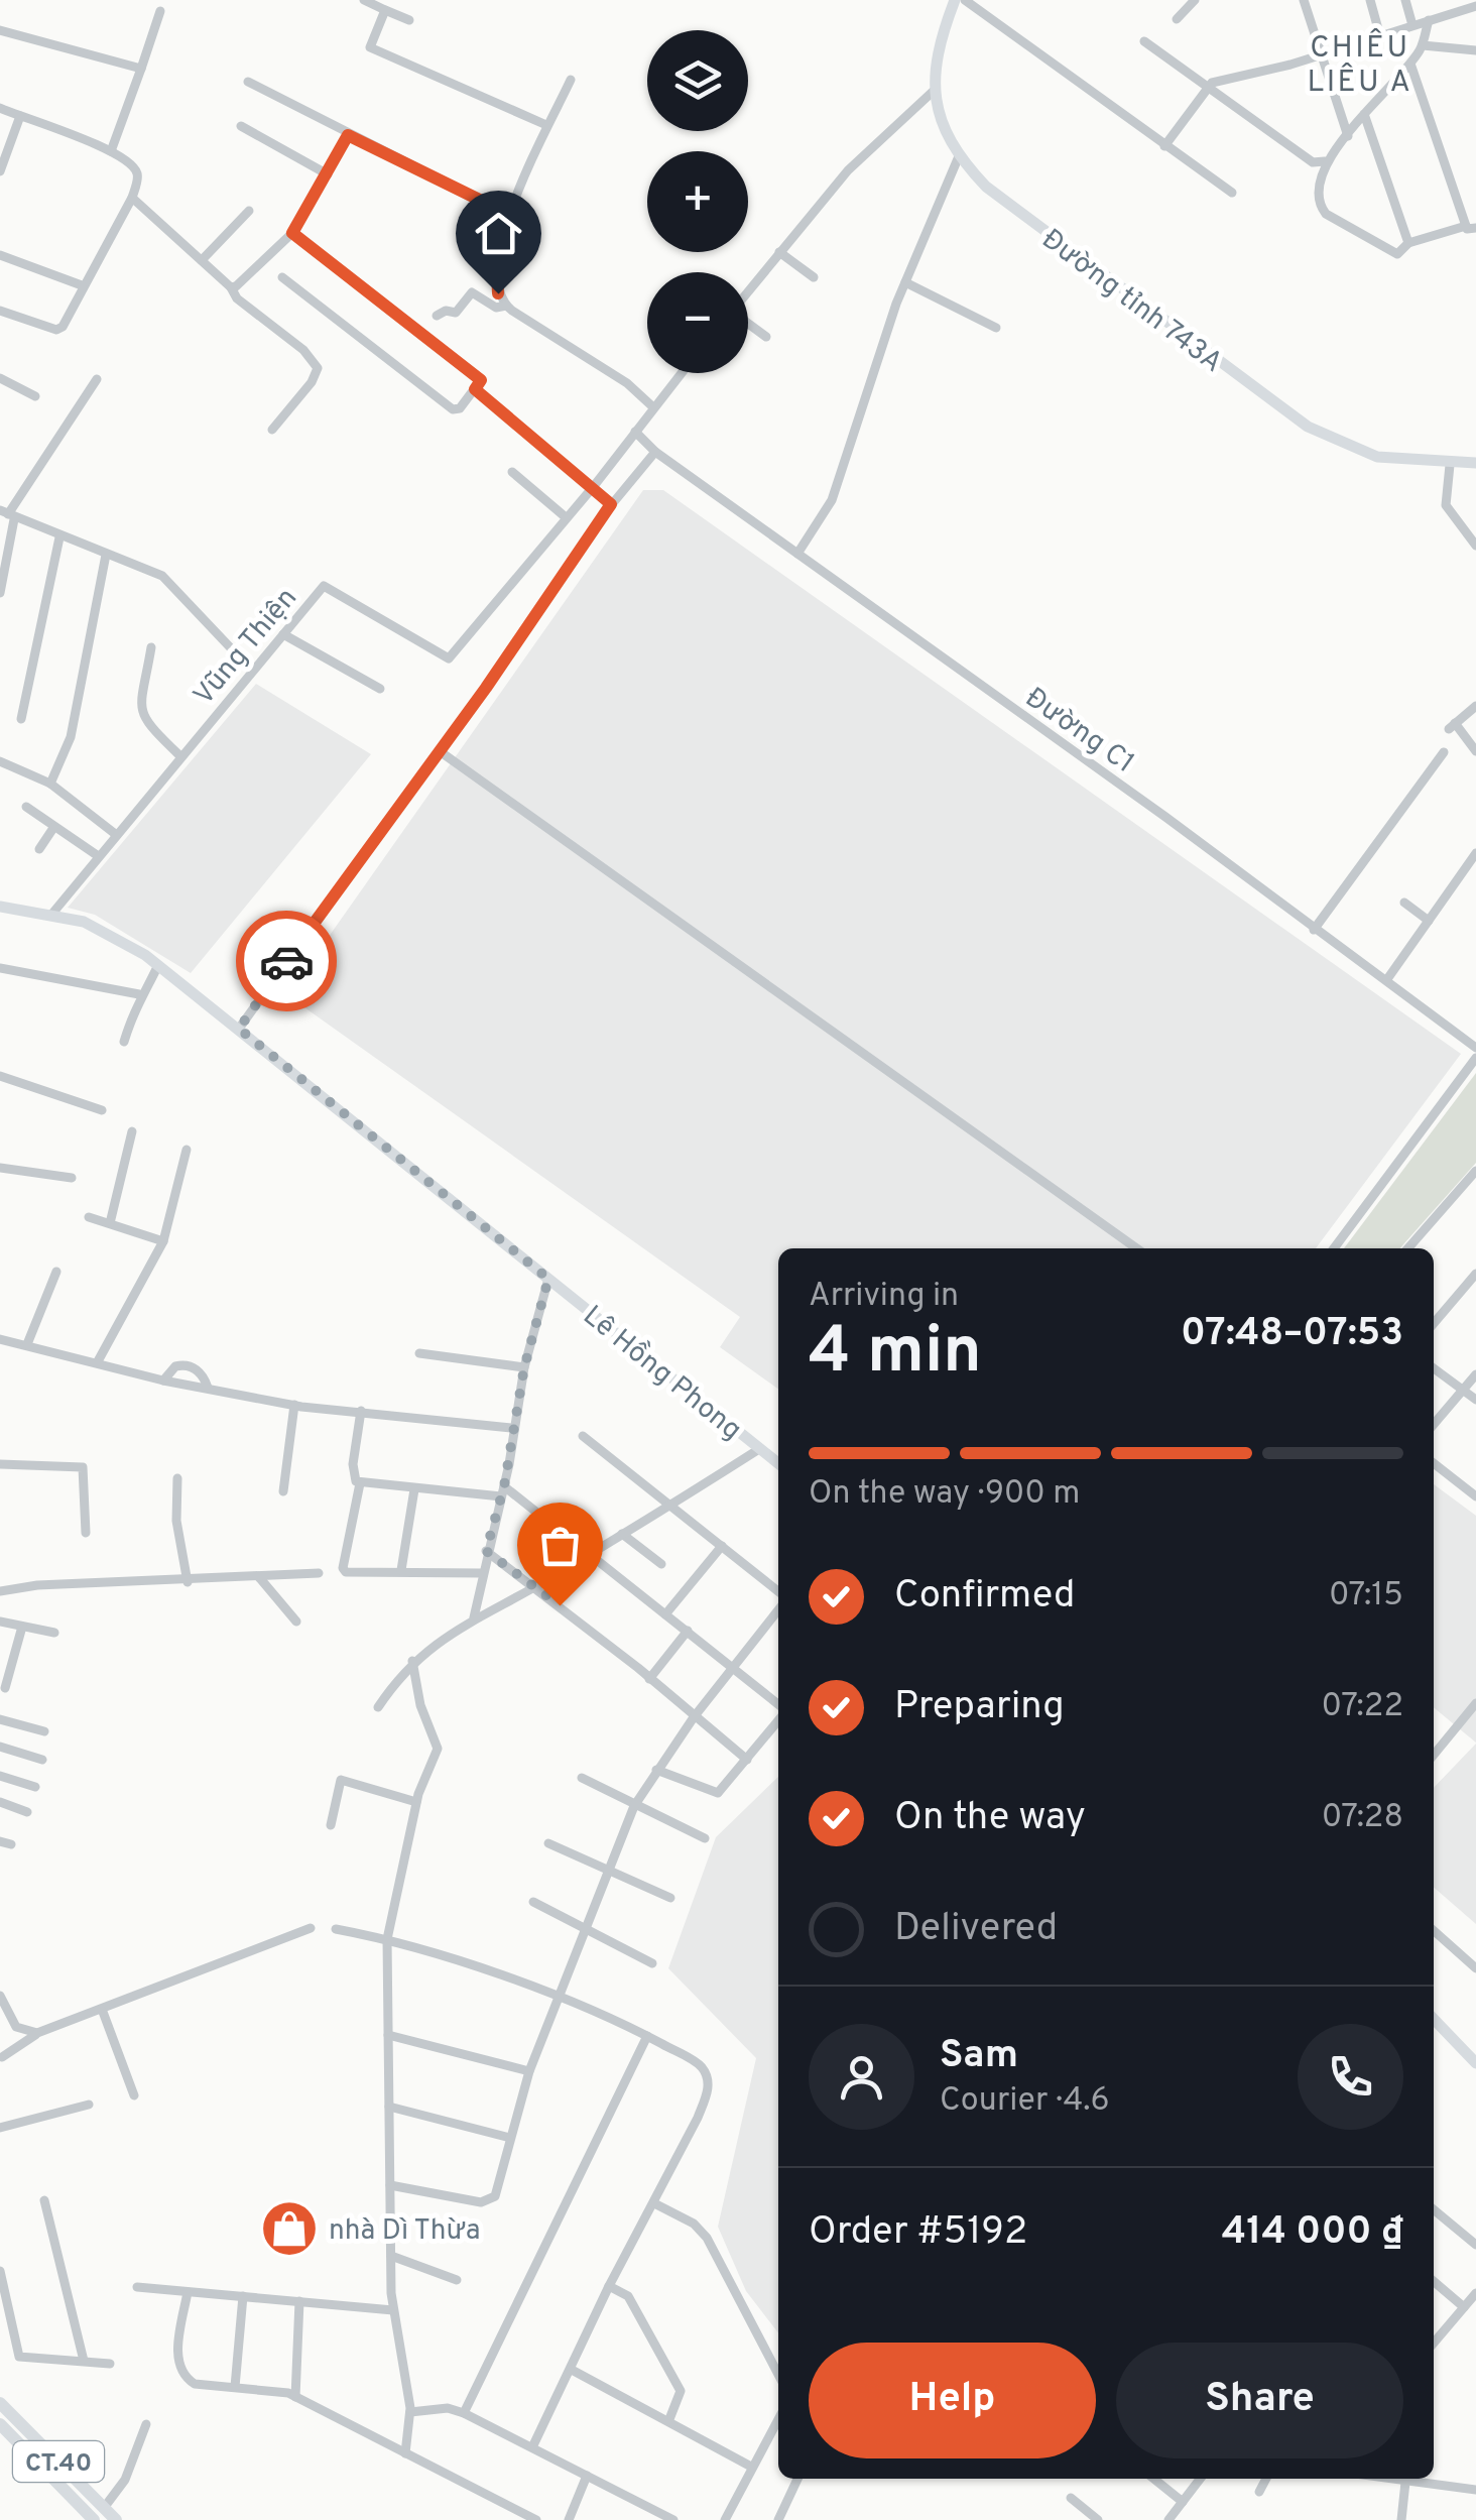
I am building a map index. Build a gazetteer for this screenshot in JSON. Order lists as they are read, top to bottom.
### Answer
{
  "streets": {
    "main road": ["Đường tỉnh 743A", "Lê Hồng Phong", "CT.40"],
    "street": ["Vũng Thiện", "Đường C1"]
  },
  "crossings": [
    ["Vũng Thiện", "Đường C1"],
    ["Vũng Thiện", "Lê Hồng Phong"]
  ],
  "districts": ["CHIÊU LIÊU A"],
  "places": {
    "shop": ["nhà Dì Thừa"]
  },
  "page": {
    "map_buttons": ["+", "−"],
    "heading": ["4 min", "Arriving in", "07:48–07:53"],
    "panel": [
      "Sam",
      "Courier · 4.6",
      "Order #5192",
      "414 000 ₫"
    ],
    "bar": "On the way · 900 m",
    "list": [
      ["Confirmed", "07:15"],
      ["Preparing", "07:22"],
      ["On the way", "07:28"],
      "Delivered"
    ],
    "buttons": ["Help", "Share"]
  }
}
